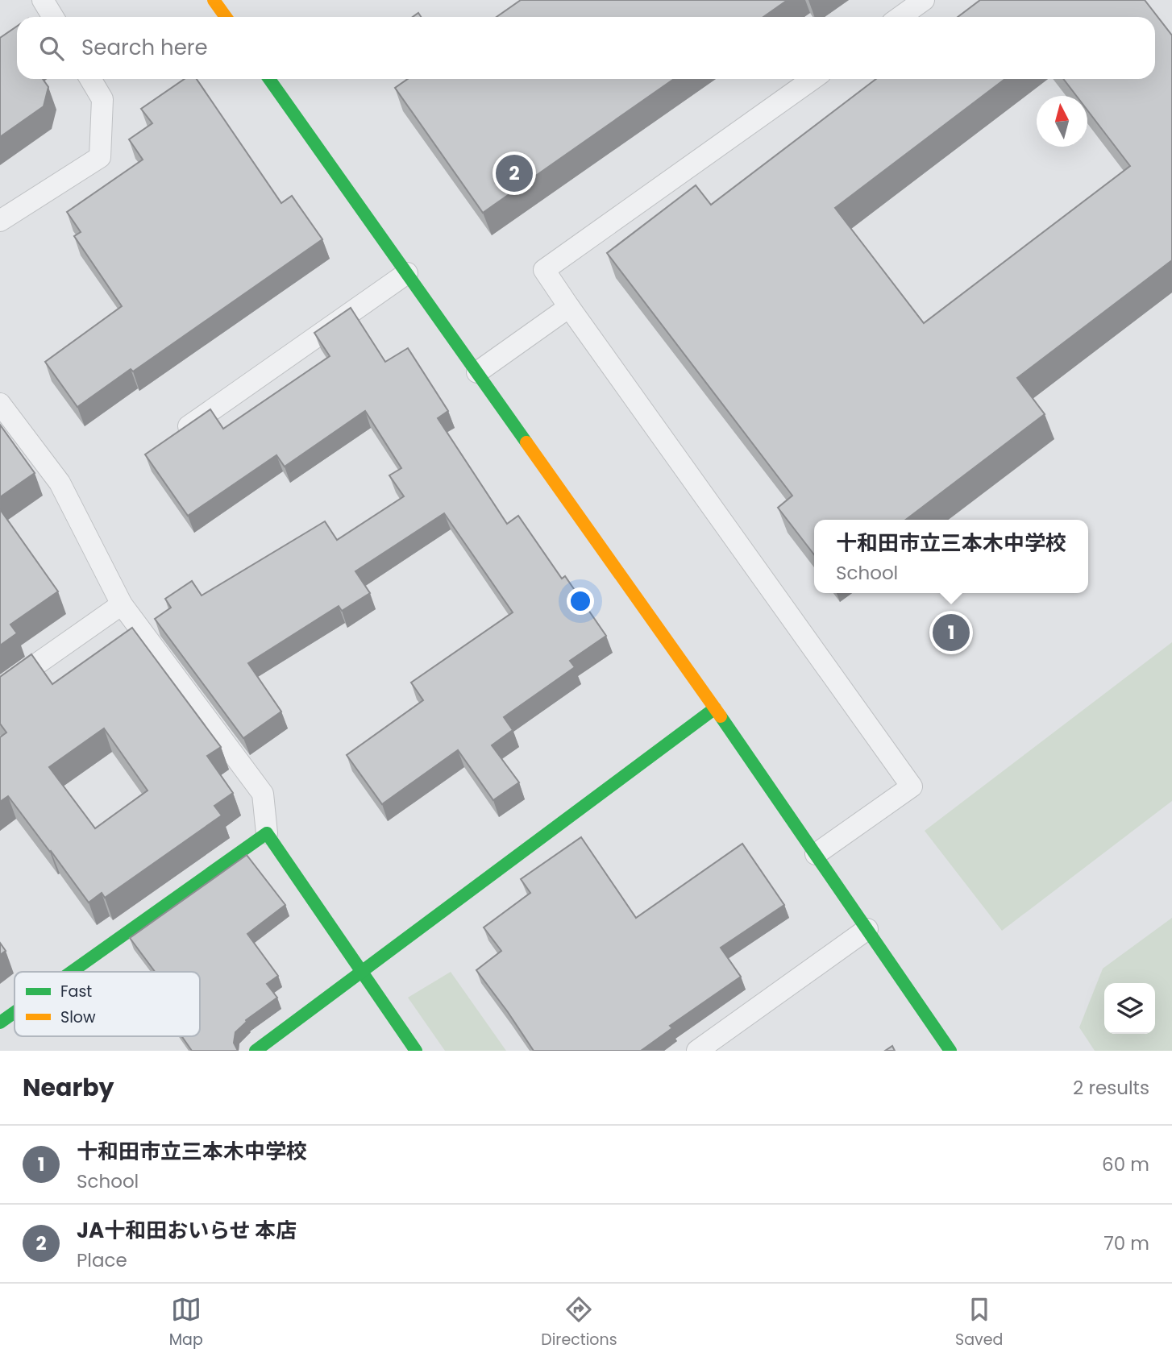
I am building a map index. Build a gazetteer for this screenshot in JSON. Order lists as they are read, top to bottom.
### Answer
{
  "legend": ["Fast", "Slow"],
  "north": "top",
  "page": {
    "search": "Search here",
    "pins": ["2", "1"],
    "popup": ["十和田市立三本木中学校", "School"],
    "heading": ["Nearby", "2 results"],
    "list": [
      {
        "mark": "1",
        "name": "十和田市立三本木中学校",
        "note": "School",
        "value": "60 m"
      },
      {
        "mark": "2",
        "name": "JA十和田おいらせ 本店",
        "note": "Place",
        "value": "70 m"
      }
    ],
    "nav": ["Map", "Directions", "Saved"]
  }
}
